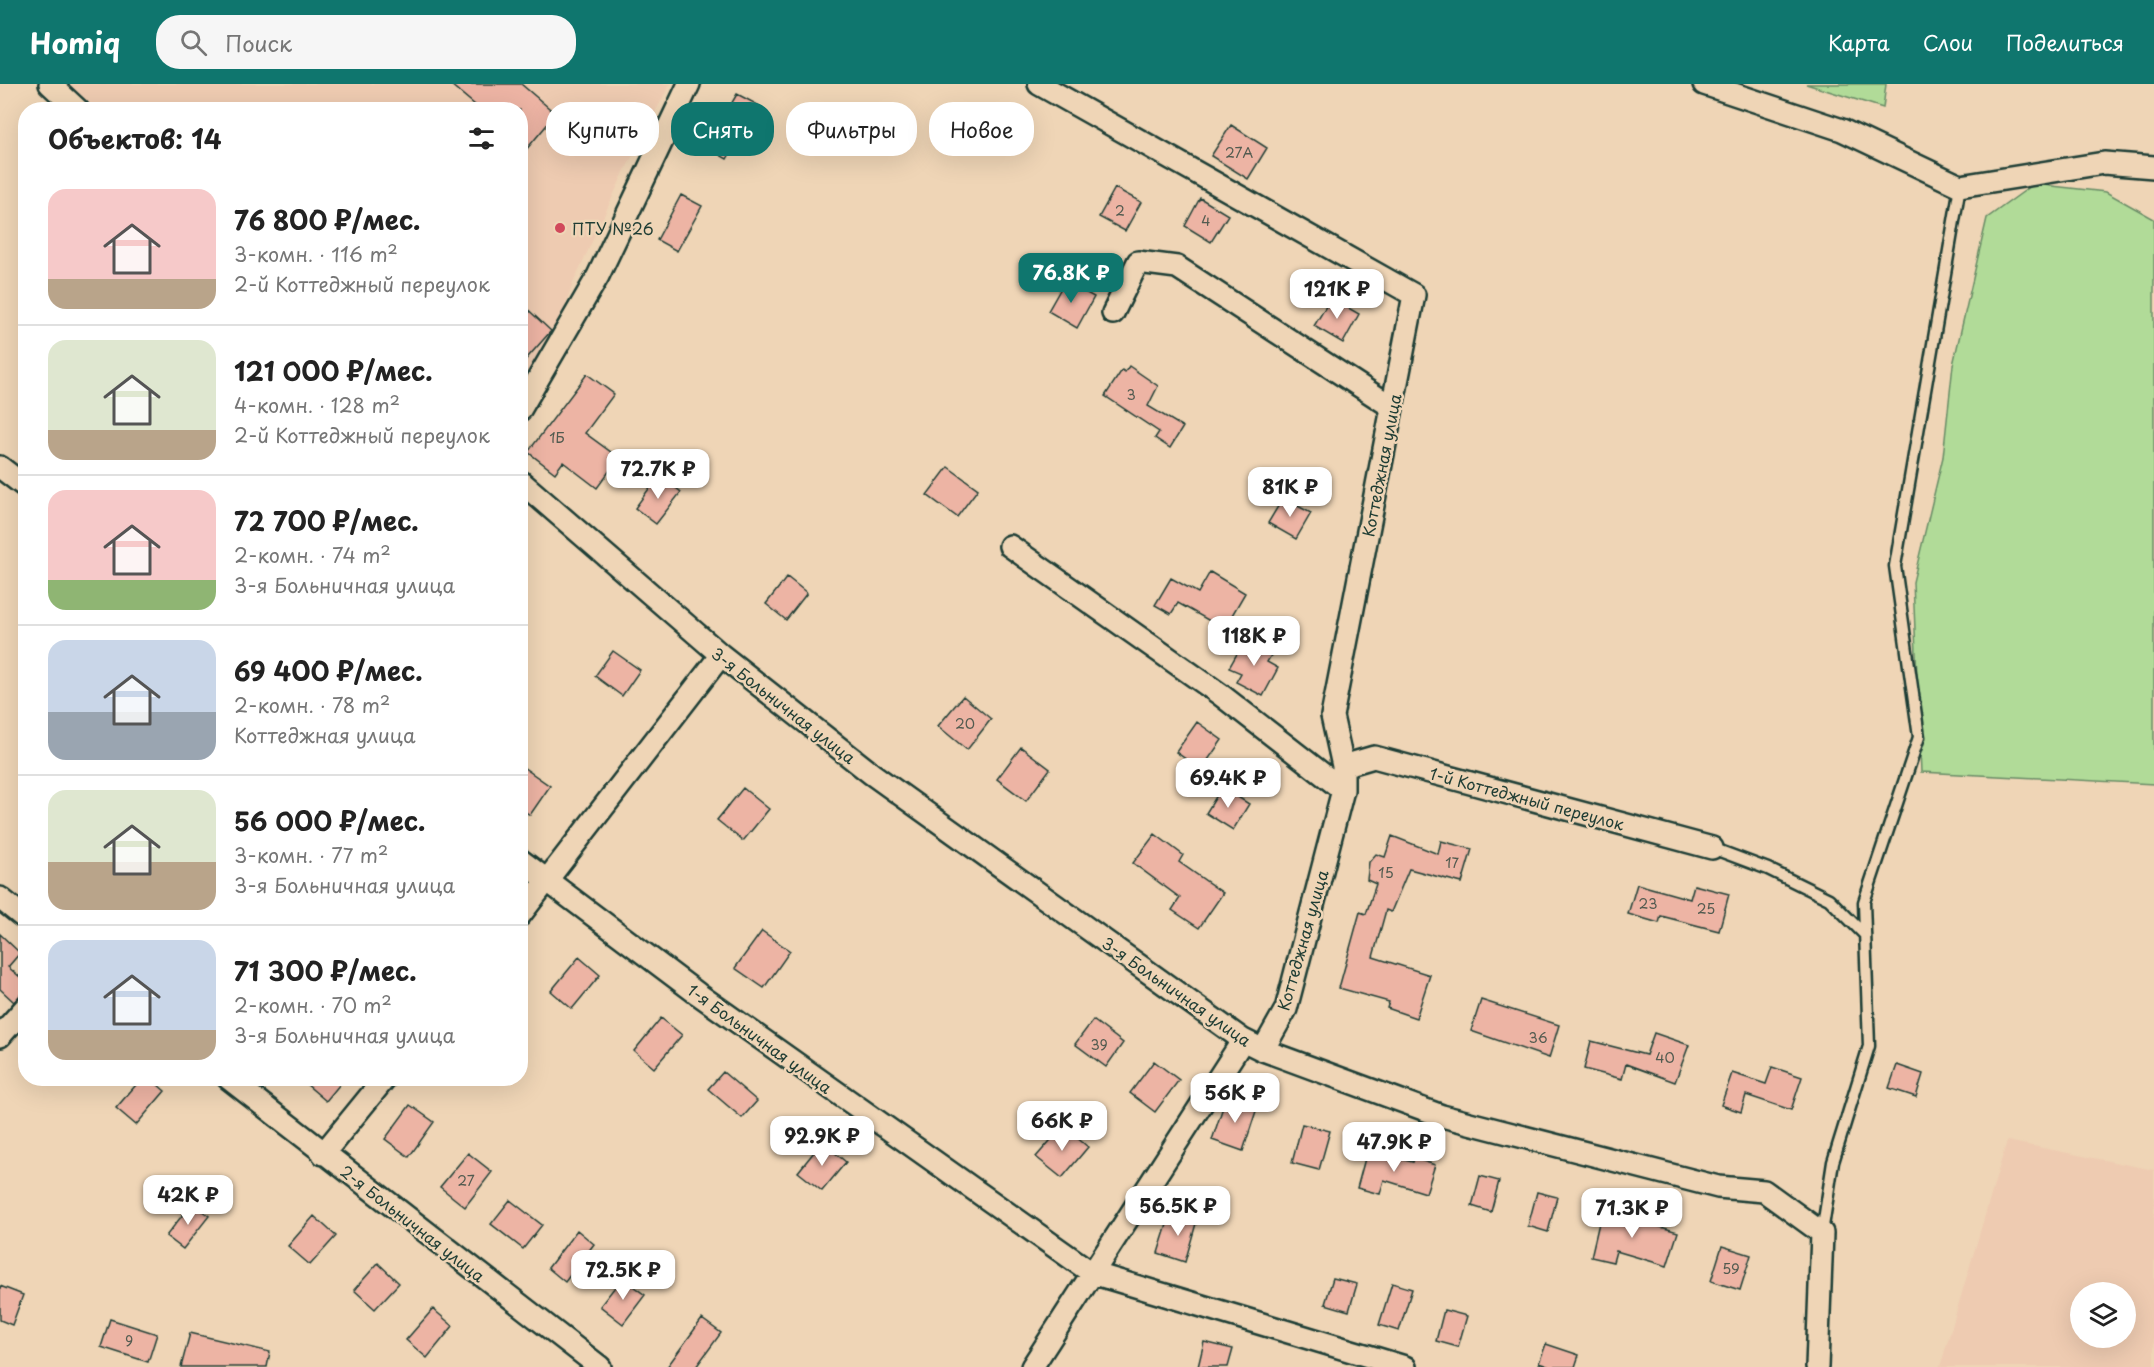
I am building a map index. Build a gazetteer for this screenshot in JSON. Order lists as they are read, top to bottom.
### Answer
{
  "streets": {
    "street": [
      "Коттеджная улица",
      "3-я Больничная улица",
      "1-й Коттеджный переулок",
      "1-я Больничная улица",
      "2-я Больничная улица"
    ]
  },
  "crossings": [
    ["Коттеджная улица", "3-я Больничная улица"],
    ["Коттеджная улица", "1-й Коттеджный переулок"]
  ],
  "places": ["ПТУ №26"],
  "house_numbers": [
    "27А",
    "2",
    "4",
    "3",
    "1Б",
    "20",
    "17",
    "15",
    "23",
    "25",
    "36",
    "39",
    "40",
    "27",
    "59",
    "9"
  ],
  "page": {
    "header": "Homiq",
    "search": "Поиск",
    "nav": ["Карта", "Слои", "Поделиться"],
    "chip": [
      "Купить",
      "Снять",
      "Фильтры",
      "Новое"
    ],
    "heading": "Объектов: 14",
    "list": [
      {
        "name": "76 800 ₽/мес.",
        "note": "3-комн. · 116 m² · 2-й Коттеджный переулок"
      },
      {
        "name": "121 000 ₽/мес.",
        "note": "4-комн. · 128 m² · 2-й Коттеджный переулок"
      },
      {
        "name": "72 700 ₽/мес.",
        "note": "2-комн. · 74 m² · 3-я Больничная улица"
      },
      {
        "name": "69 400 ₽/мес.",
        "note": "2-комн. · 78 m² · Коттеджная улица"
      },
      {
        "name": "56 000 ₽/мес.",
        "note": "3-комн. · 77 m² · 3-я Больничная улица"
      },
      {
        "name": "71 300 ₽/мес.",
        "note": "2-комн. · 70 m² · 3-я Больничная улица"
      }
    ],
    "price": [
      "76.8K ₽",
      "121K ₽",
      "72.7K ₽",
      "81K ₽",
      "118K ₽",
      "69.4K ₽",
      "56K ₽",
      "66K ₽",
      "92.9K ₽",
      "47.9K ₽",
      "42K ₽",
      "56.5K ₽",
      "71.3K ₽",
      "72.5K ₽"
    ]
  }
}
